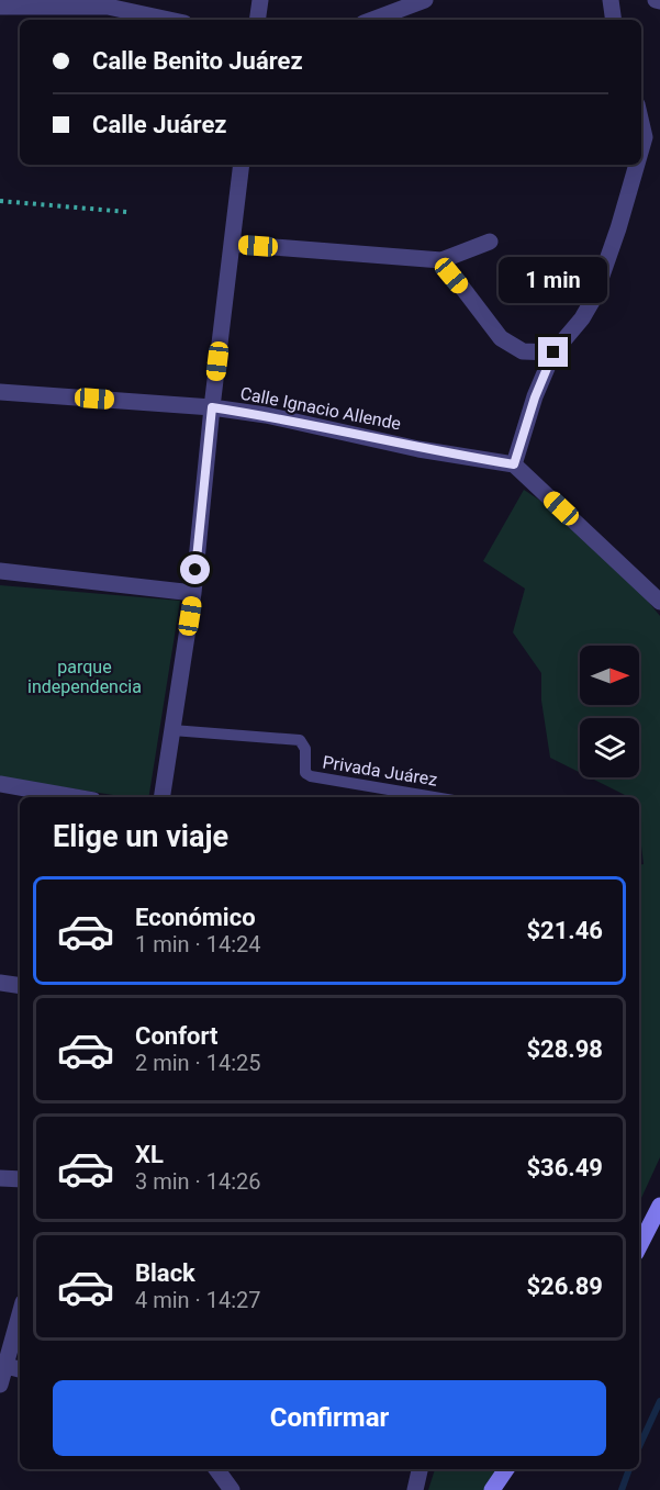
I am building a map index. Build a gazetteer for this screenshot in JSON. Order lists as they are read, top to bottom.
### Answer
{
  "streets": {
    "street": ["Calle Ignacio Allende"],
    "lane": ["Privada Juárez"]
  },
  "parks": ["parque independencia"],
  "north": "right",
  "page": {
    "banner": ["Calle Benito Juárez", "Calle Juárez"],
    "bubble": "1 min",
    "heading": "Elige un viaje",
    "list": [
      {
        "name": "Económico",
        "note": "1 min · 14:24",
        "value": "$21.46"
      },
      {
        "name": "Confort",
        "note": "2 min · 14:25",
        "value": "$28.98"
      },
      {
        "name": "XL",
        "note": "3 min · 14:26",
        "value": "$36.49"
      },
      {
        "name": "Black",
        "note": "4 min · 14:27",
        "value": "$26.89"
      }
    ],
    "buttons": "Confirmar"
  }
}
